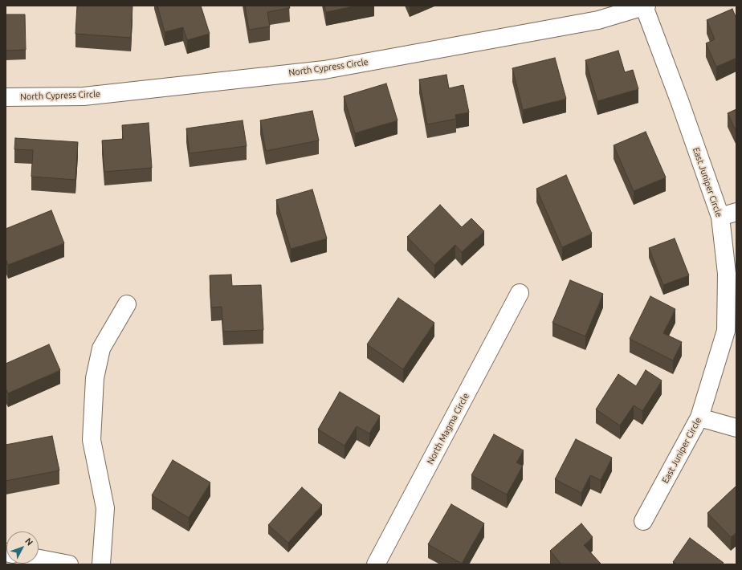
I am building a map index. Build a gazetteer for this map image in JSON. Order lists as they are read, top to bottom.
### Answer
{
  "streets": {
    "street": ["North Cypress Circle", "East Juniper Circle", "North Magma Circle"]
  },
  "crossings": [
    ["North Cypress Circle", "East Juniper Circle"]
  ],
  "north": "top right"
}
